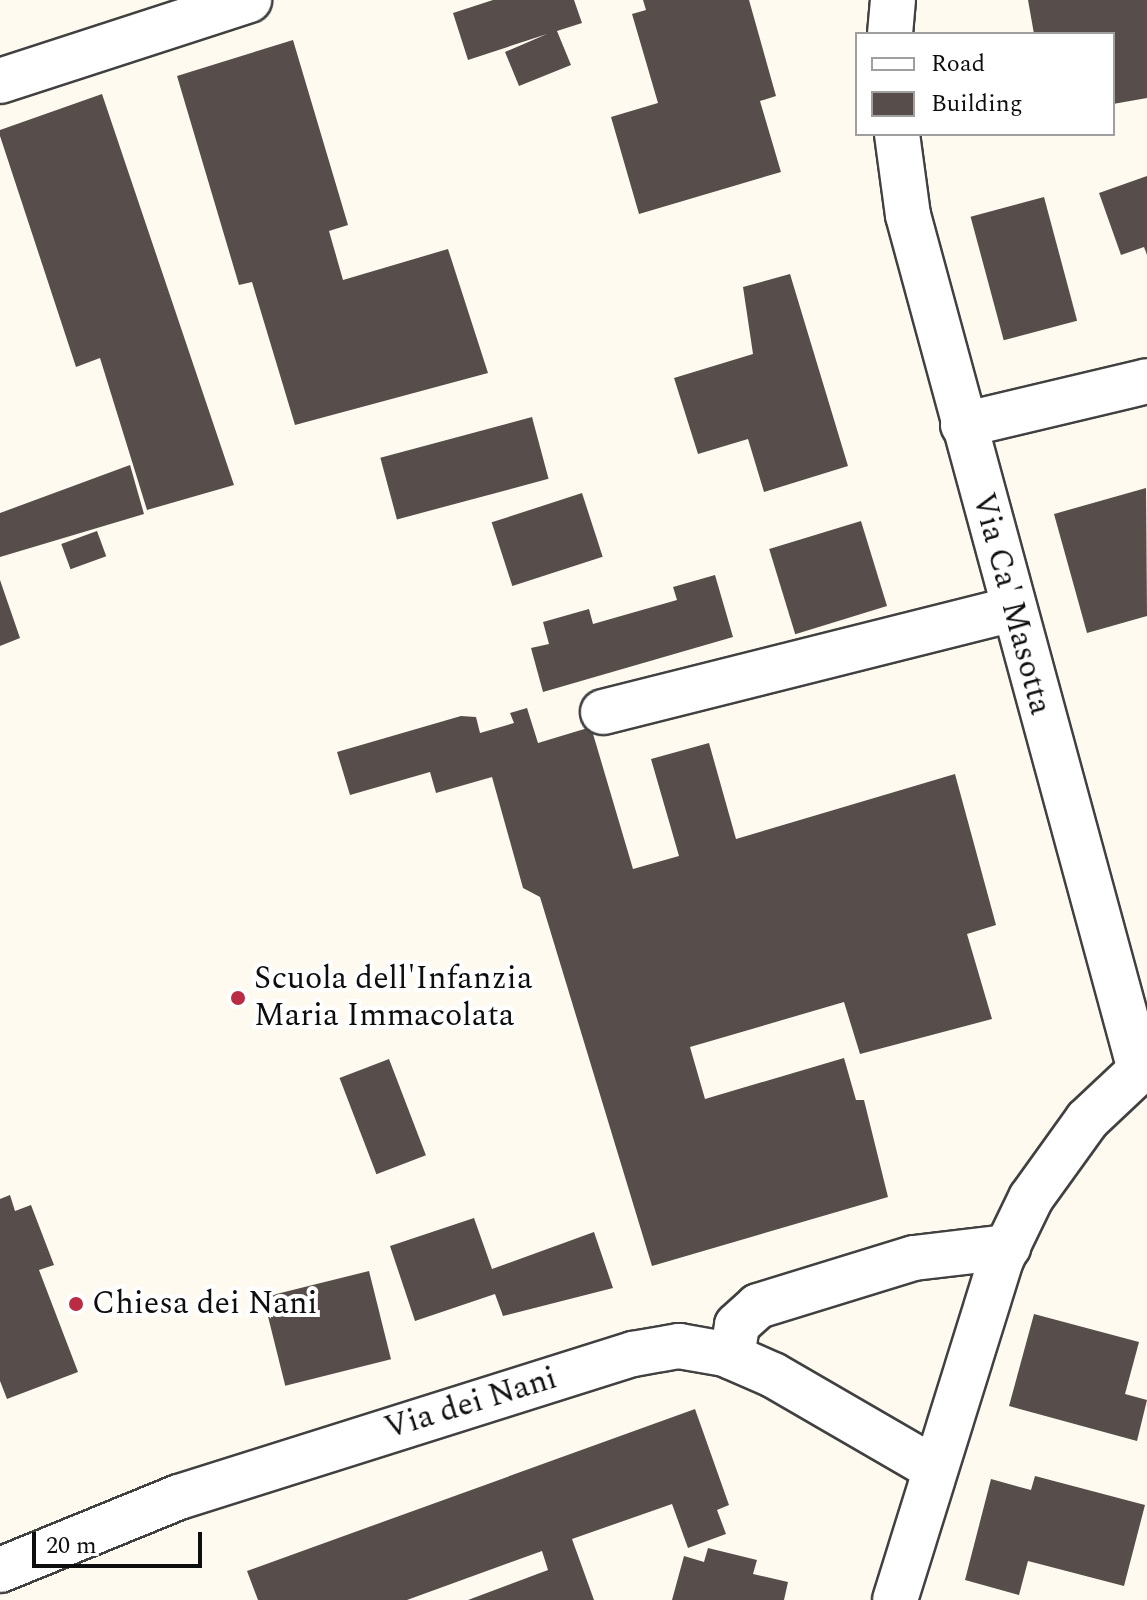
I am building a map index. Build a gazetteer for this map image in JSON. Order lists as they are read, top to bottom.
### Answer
{
  "streets": {
    "street": ["Via Ca' Masotta", "Via dei Nani"]
  },
  "places": ["Scuola dell'Infanzia Maria Immacolata", "Chiesa dei Nani"],
  "legend": ["Road", "Building"],
  "scale_bar": "20 m"
}
